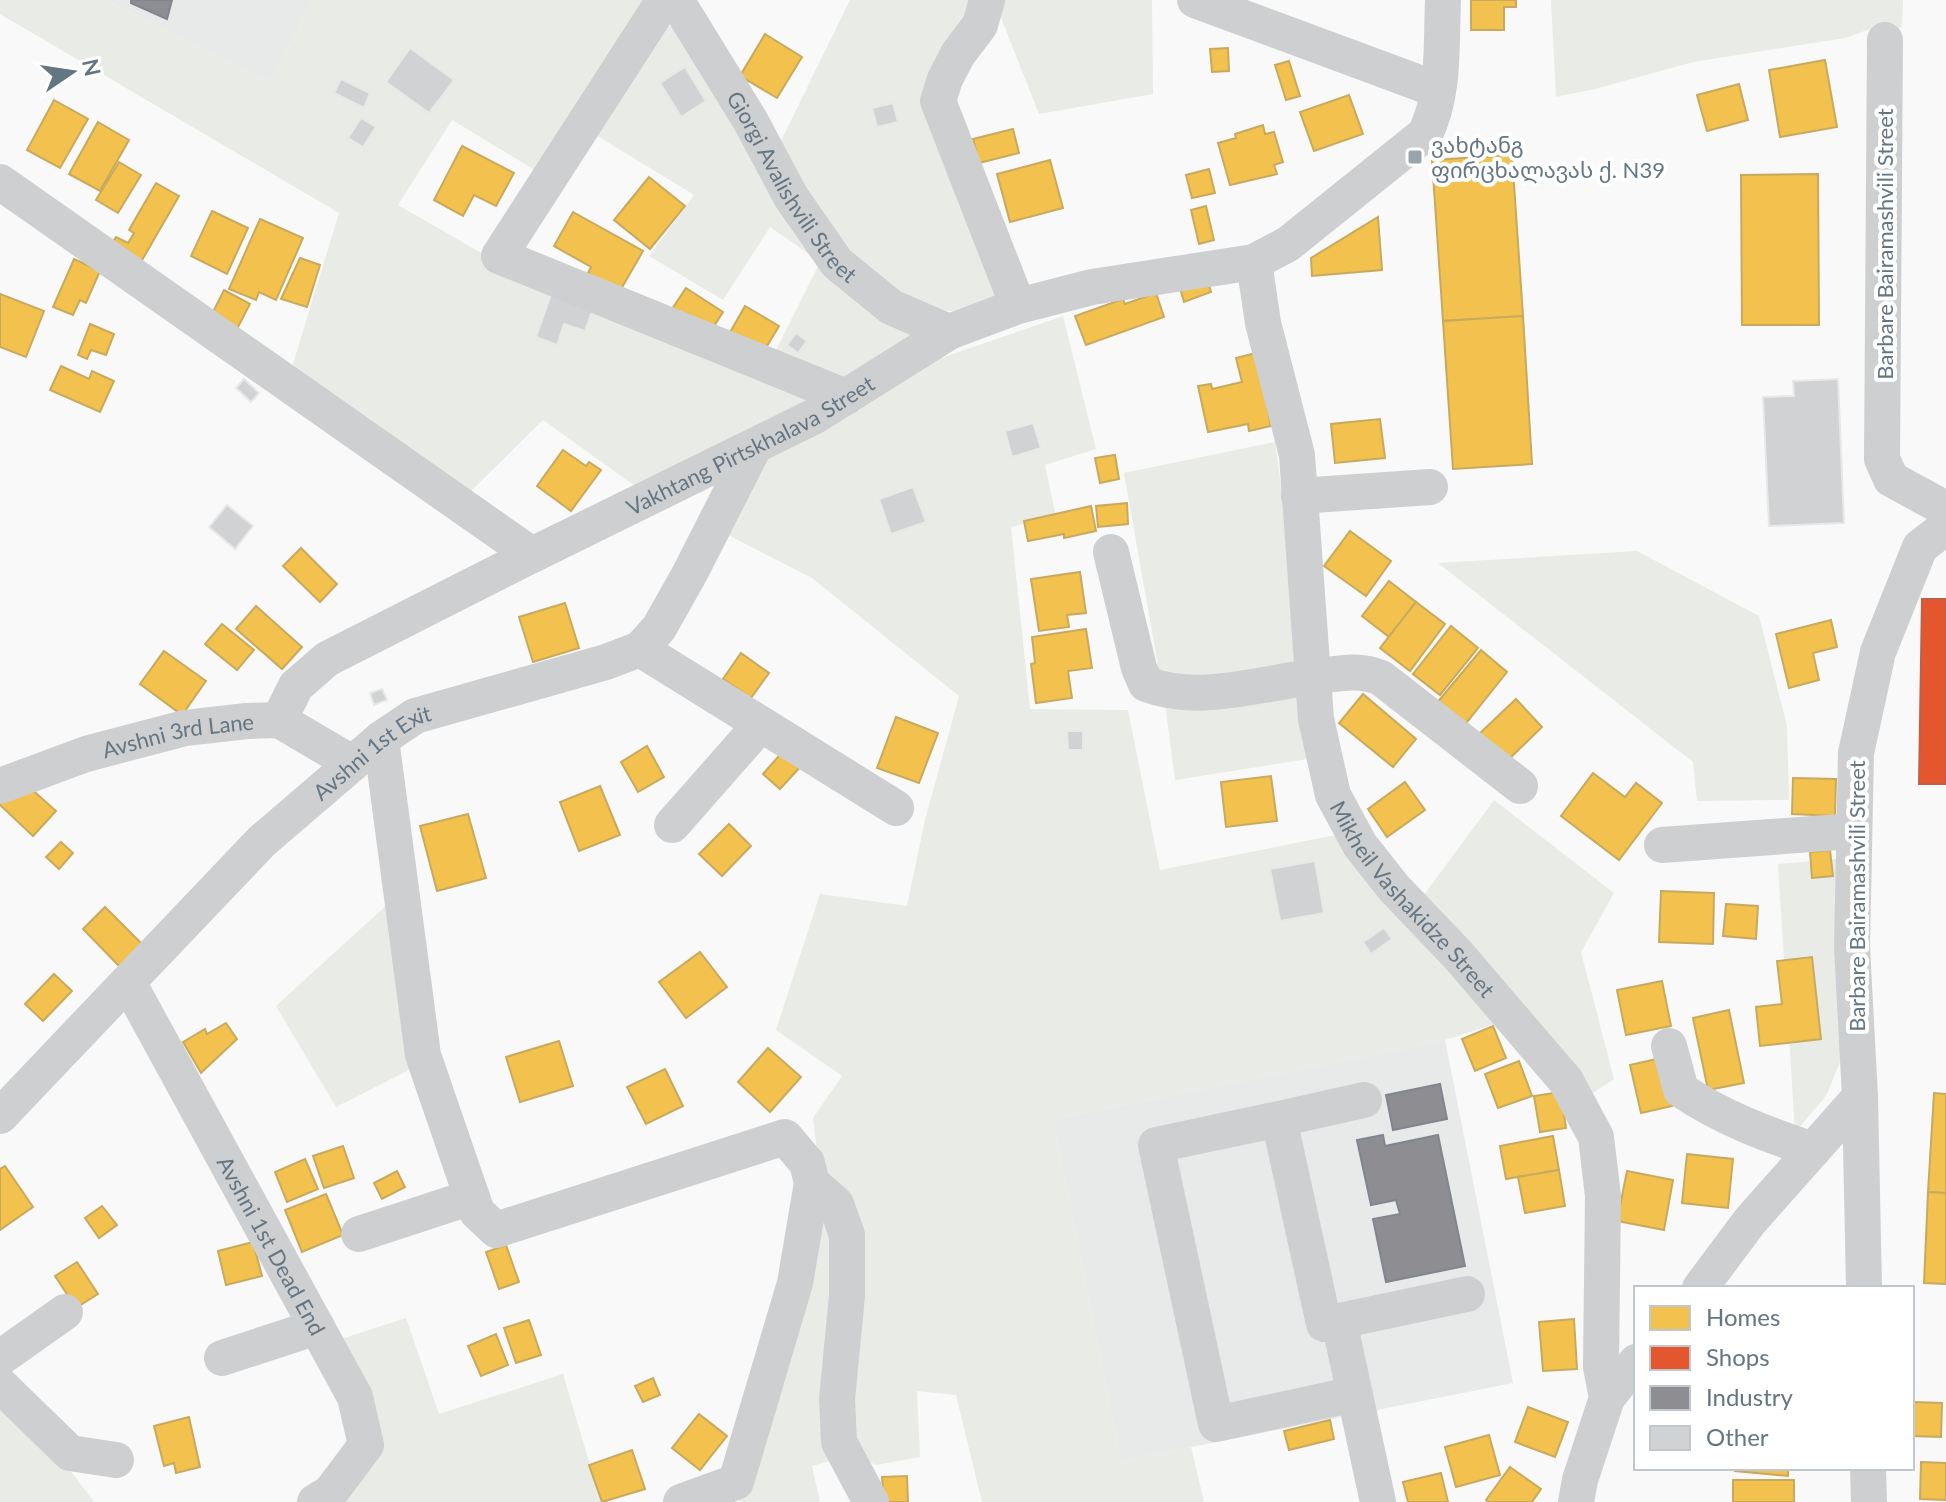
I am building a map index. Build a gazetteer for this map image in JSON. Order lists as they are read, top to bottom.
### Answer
{
  "streets": {
    "street": [
      "Giorgi Avalishvili Street",
      "Barbare Bairamashvili Street",
      "Vakhtang Pirtskhalava Street",
      "Avshni 3rd Lane",
      "Avshni 1st Exit",
      "Mikheil Vashakidze Street",
      "Avshni 1st Dead End"
    ]
  },
  "crossings": [
    ["Giorgi Avalishvili Street", "Vakhtang Pirtskhalava Street"],
    ["Vakhtang Pirtskhalava Street", "Avshni 3rd Lane"],
    ["Vakhtang Pirtskhalava Street", "Mikheil Vashakidze Street"],
    ["Avshni 3rd Lane", "Avshni 1st Exit"],
    ["Avshni 1st Exit", "Avshni 1st Dead End"]
  ],
  "places": {
    "transit": ["ვახტანგ ფირცხალავას ქ. N39"]
  },
  "legend": [
    "Homes",
    "Shops",
    "Industry",
    "Other"
  ],
  "north": "right"
}
